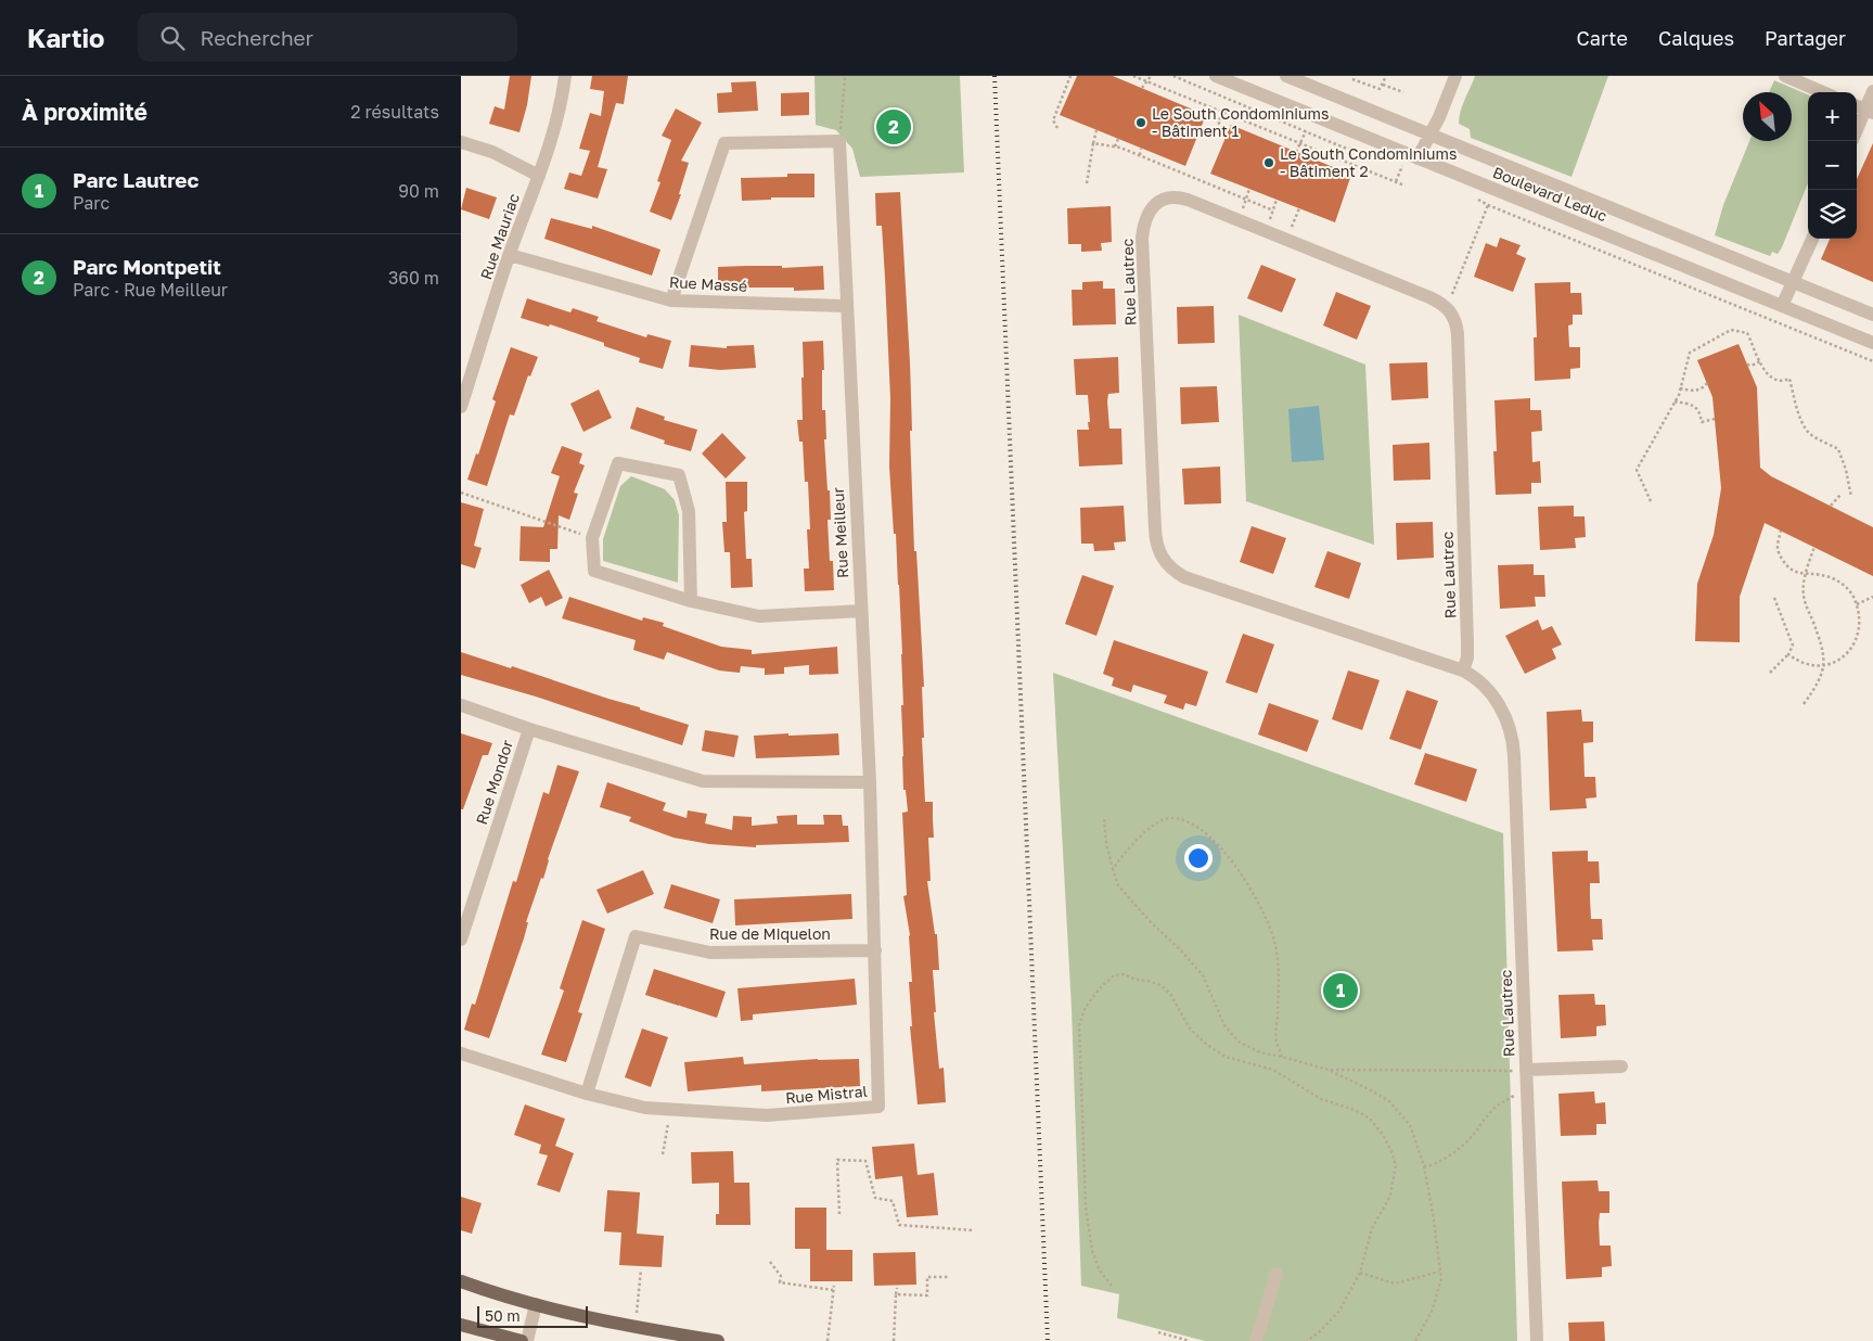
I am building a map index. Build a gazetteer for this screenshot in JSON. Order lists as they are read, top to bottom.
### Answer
{
  "streets": {
    "street": [
      "Boulevard Leduc",
      "Rue Mauriac",
      "Rue Lautrec",
      "Rue Massé",
      "Rue Meilleur",
      "Rue Mondor",
      "Rue de Miquelon",
      "Rue Mistral"
    ]
  },
  "crossings": [
    ["Rue Mauriac", "Rue Massé"],
    ["Rue Massé", "Rue Meilleur"],
    ["Rue Meilleur", "Rue Mistral"],
    ["Rue de Miquelon", "Rue Mistral"]
  ],
  "places": ["Le South Condominiums - Bâtiment 1", "Le South Condominiums - Bâtiment 2"],
  "scale_bar": "50 m",
  "north": "top left",
  "page": {
    "header": "Kartio",
    "search": "Rechercher",
    "nav": ["Carte", "Calques", "Partager"],
    "heading": ["À proximité", "2 résultats"],
    "map_buttons": ["+", "−"],
    "pins": ["2", "1"],
    "list": [
      {
        "mark": "1",
        "name": "Parc Lautrec",
        "note": "Parc",
        "value": "90 m"
      },
      {
        "mark": "2",
        "name": "Parc Montpetit",
        "note": "Parc · Rue Meilleur",
        "value": "360 m"
      }
    ],
    "scale": "50 m"
  }
}
